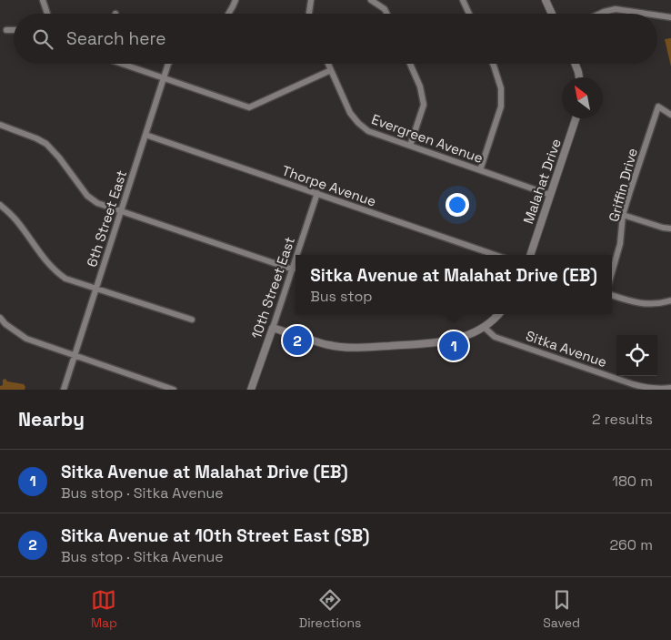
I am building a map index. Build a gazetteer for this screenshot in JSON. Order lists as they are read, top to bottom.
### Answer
{
  "streets": {
    "street": [
      "Evergreen Avenue",
      "Malahat Drive",
      "Griffin Drive",
      "Thorpe Avenue",
      "6th Street East",
      "10th Street East",
      "Sitka Avenue"
    ]
  },
  "crossings": [
    ["Evergreen Avenue", "Malahat Drive"],
    ["Thorpe Avenue", "6th Street East"],
    ["Thorpe Avenue", "10th Street East"]
  ],
  "north": "top left",
  "page": {
    "search": "Search here",
    "popup": ["Sitka Avenue at Malahat Drive (EB)", "Bus stop"],
    "pins": ["2", "1"],
    "heading": ["Nearby", "2 results"],
    "list": [
      {
        "mark": "1",
        "name": "Sitka Avenue at Malahat Drive (EB)",
        "note": "Bus stop · Sitka Avenue",
        "value": "180 m"
      },
      {
        "mark": "2",
        "name": "Sitka Avenue at 10th Street East (SB)",
        "note": "Bus stop · Sitka Avenue",
        "value": "260 m"
      }
    ],
    "nav": ["Map", "Directions", "Saved"]
  }
}
